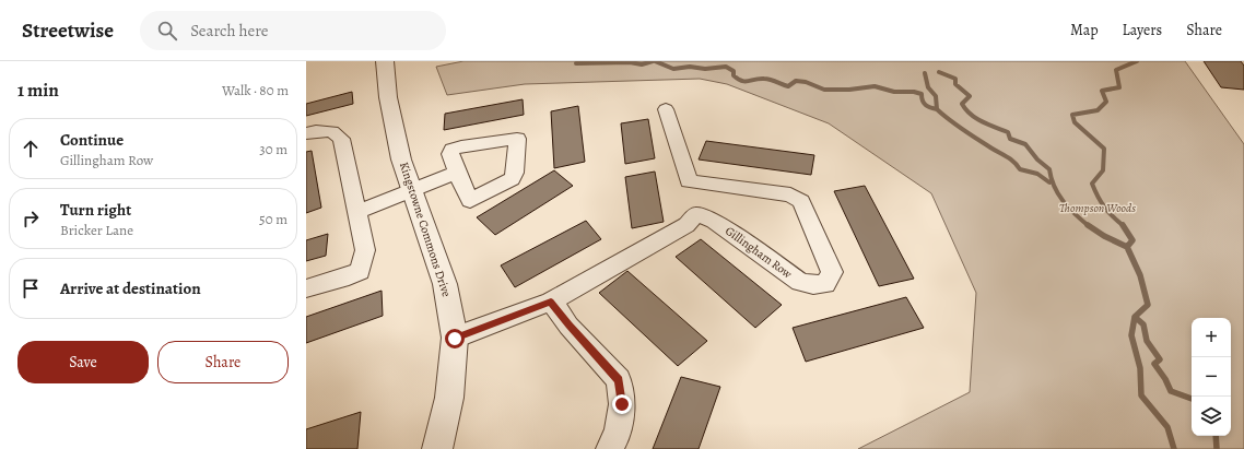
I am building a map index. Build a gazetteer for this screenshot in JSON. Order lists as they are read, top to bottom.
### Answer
{
  "streets": {
    "street": ["Kingstowne Commons Drive", "Gillingham Row"]
  },
  "parks": ["Thompson Woods"],
  "page": {
    "header": "Streetwise",
    "search": "Search here",
    "nav": ["Map", "Layers", "Share"],
    "heading": ["1 min", "Walk · 80 m"],
    "list": [
      ["Continue", "Gillingham Row", "30 m"],
      ["Turn right", "Bricker Lane", "50 m"],
      "Arrive at destination"
    ],
    "map_buttons": ["+", "−"],
    "buttons": ["Save", "Share"]
  }
}
